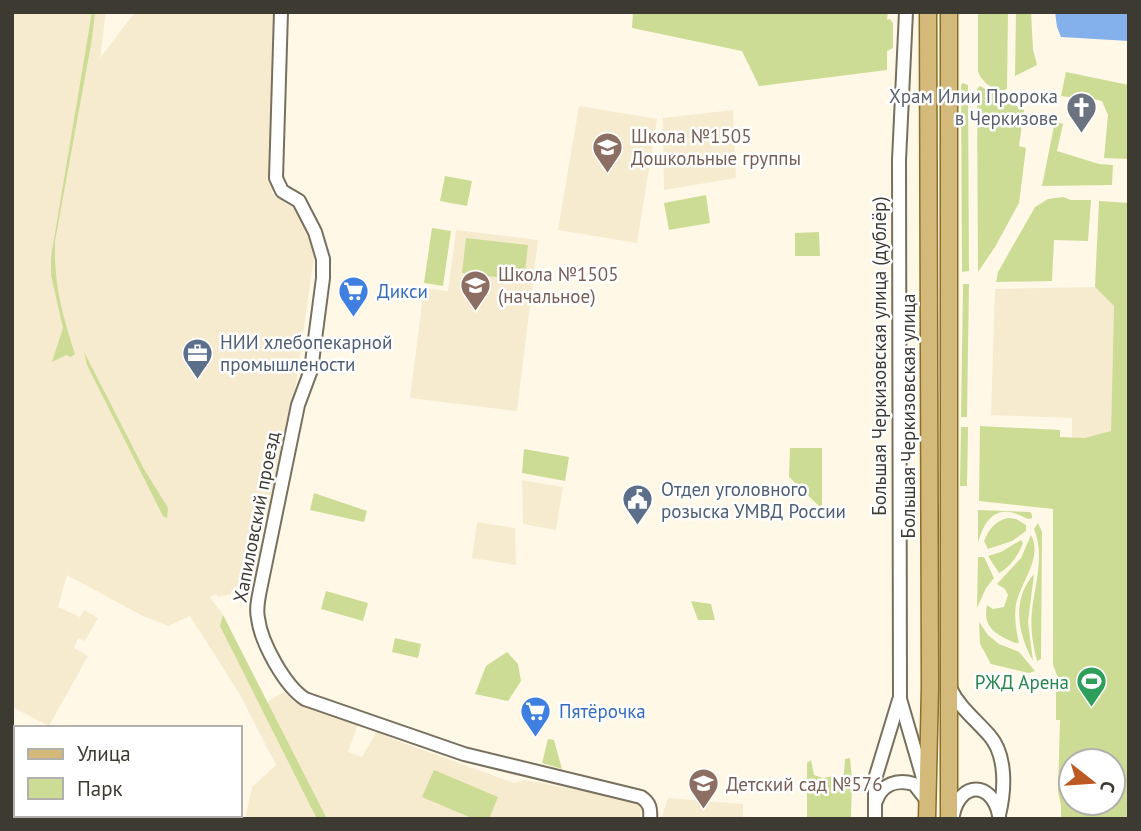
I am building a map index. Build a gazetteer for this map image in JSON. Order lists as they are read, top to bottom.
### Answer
{
  "streets": {
    "main road": ["Большая Черкизовская улица"],
    "street": ["Большая Черкизовская улица (дублёр)", "Хапиловский проезд"]
  },
  "places": {
    "church": ["Храм Илии Пророка в Черкизове"],
    "school or university": ["Школа №1505 Дошкольные группы", "Школа №1505 (начальное)", "Детский сад №576"],
    "supermarket": ["Дикси", "Пятёрочка"],
    "office": ["НИИ хлебопекарной промышлености"],
    "public building": ["Отдел уголовного розыска УМВД России"],
    "sports": ["РЖД Арена"]
  },
  "legend": ["Улица", "Парк"],
  "north": "right"
}
